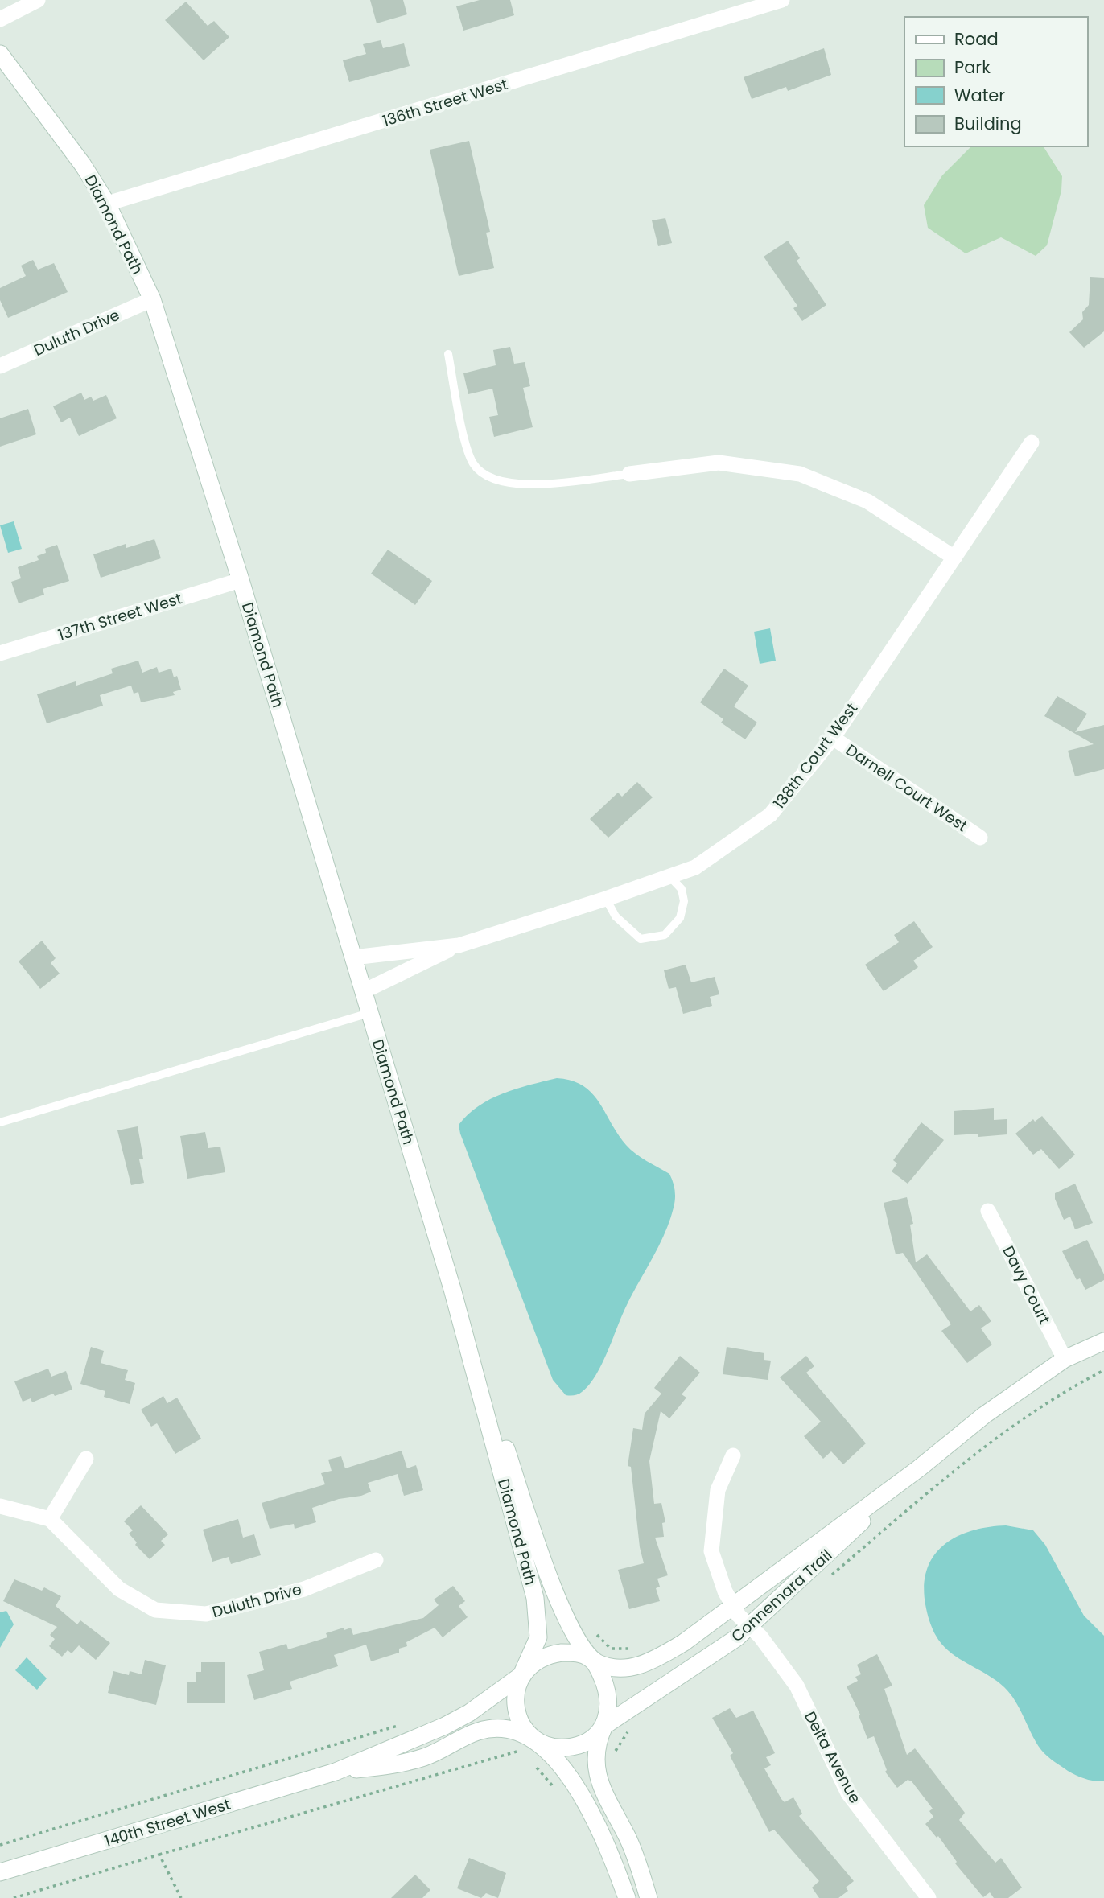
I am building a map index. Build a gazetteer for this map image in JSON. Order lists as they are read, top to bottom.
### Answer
{
  "streets": {
    "street": [
      "136th Street West",
      "Diamond Path",
      "Duluth Drive",
      "137th Street West",
      "138th Court West",
      "Darnell Court West",
      "Davy Court",
      "Connemara Trail",
      "Delta Avenue",
      "140th Street West"
    ]
  },
  "crossings": [
    ["136th Street West", "Diamond Path"],
    ["Diamond Path", "Duluth Drive"],
    ["Diamond Path", "137th Street West"],
    ["Diamond Path", "138th Court West"],
    ["Diamond Path", "Connemara Trail"],
    ["Diamond Path", "140th Street West"],
    ["138th Court West", "Darnell Court West"],
    ["Davy Court", "Connemara Trail"],
    ["Connemara Trail", "Delta Avenue"],
    ["Connemara Trail", "140th Street West"]
  ],
  "legend": [
    "Road",
    "Park",
    "Water",
    "Building"
  ]
}
